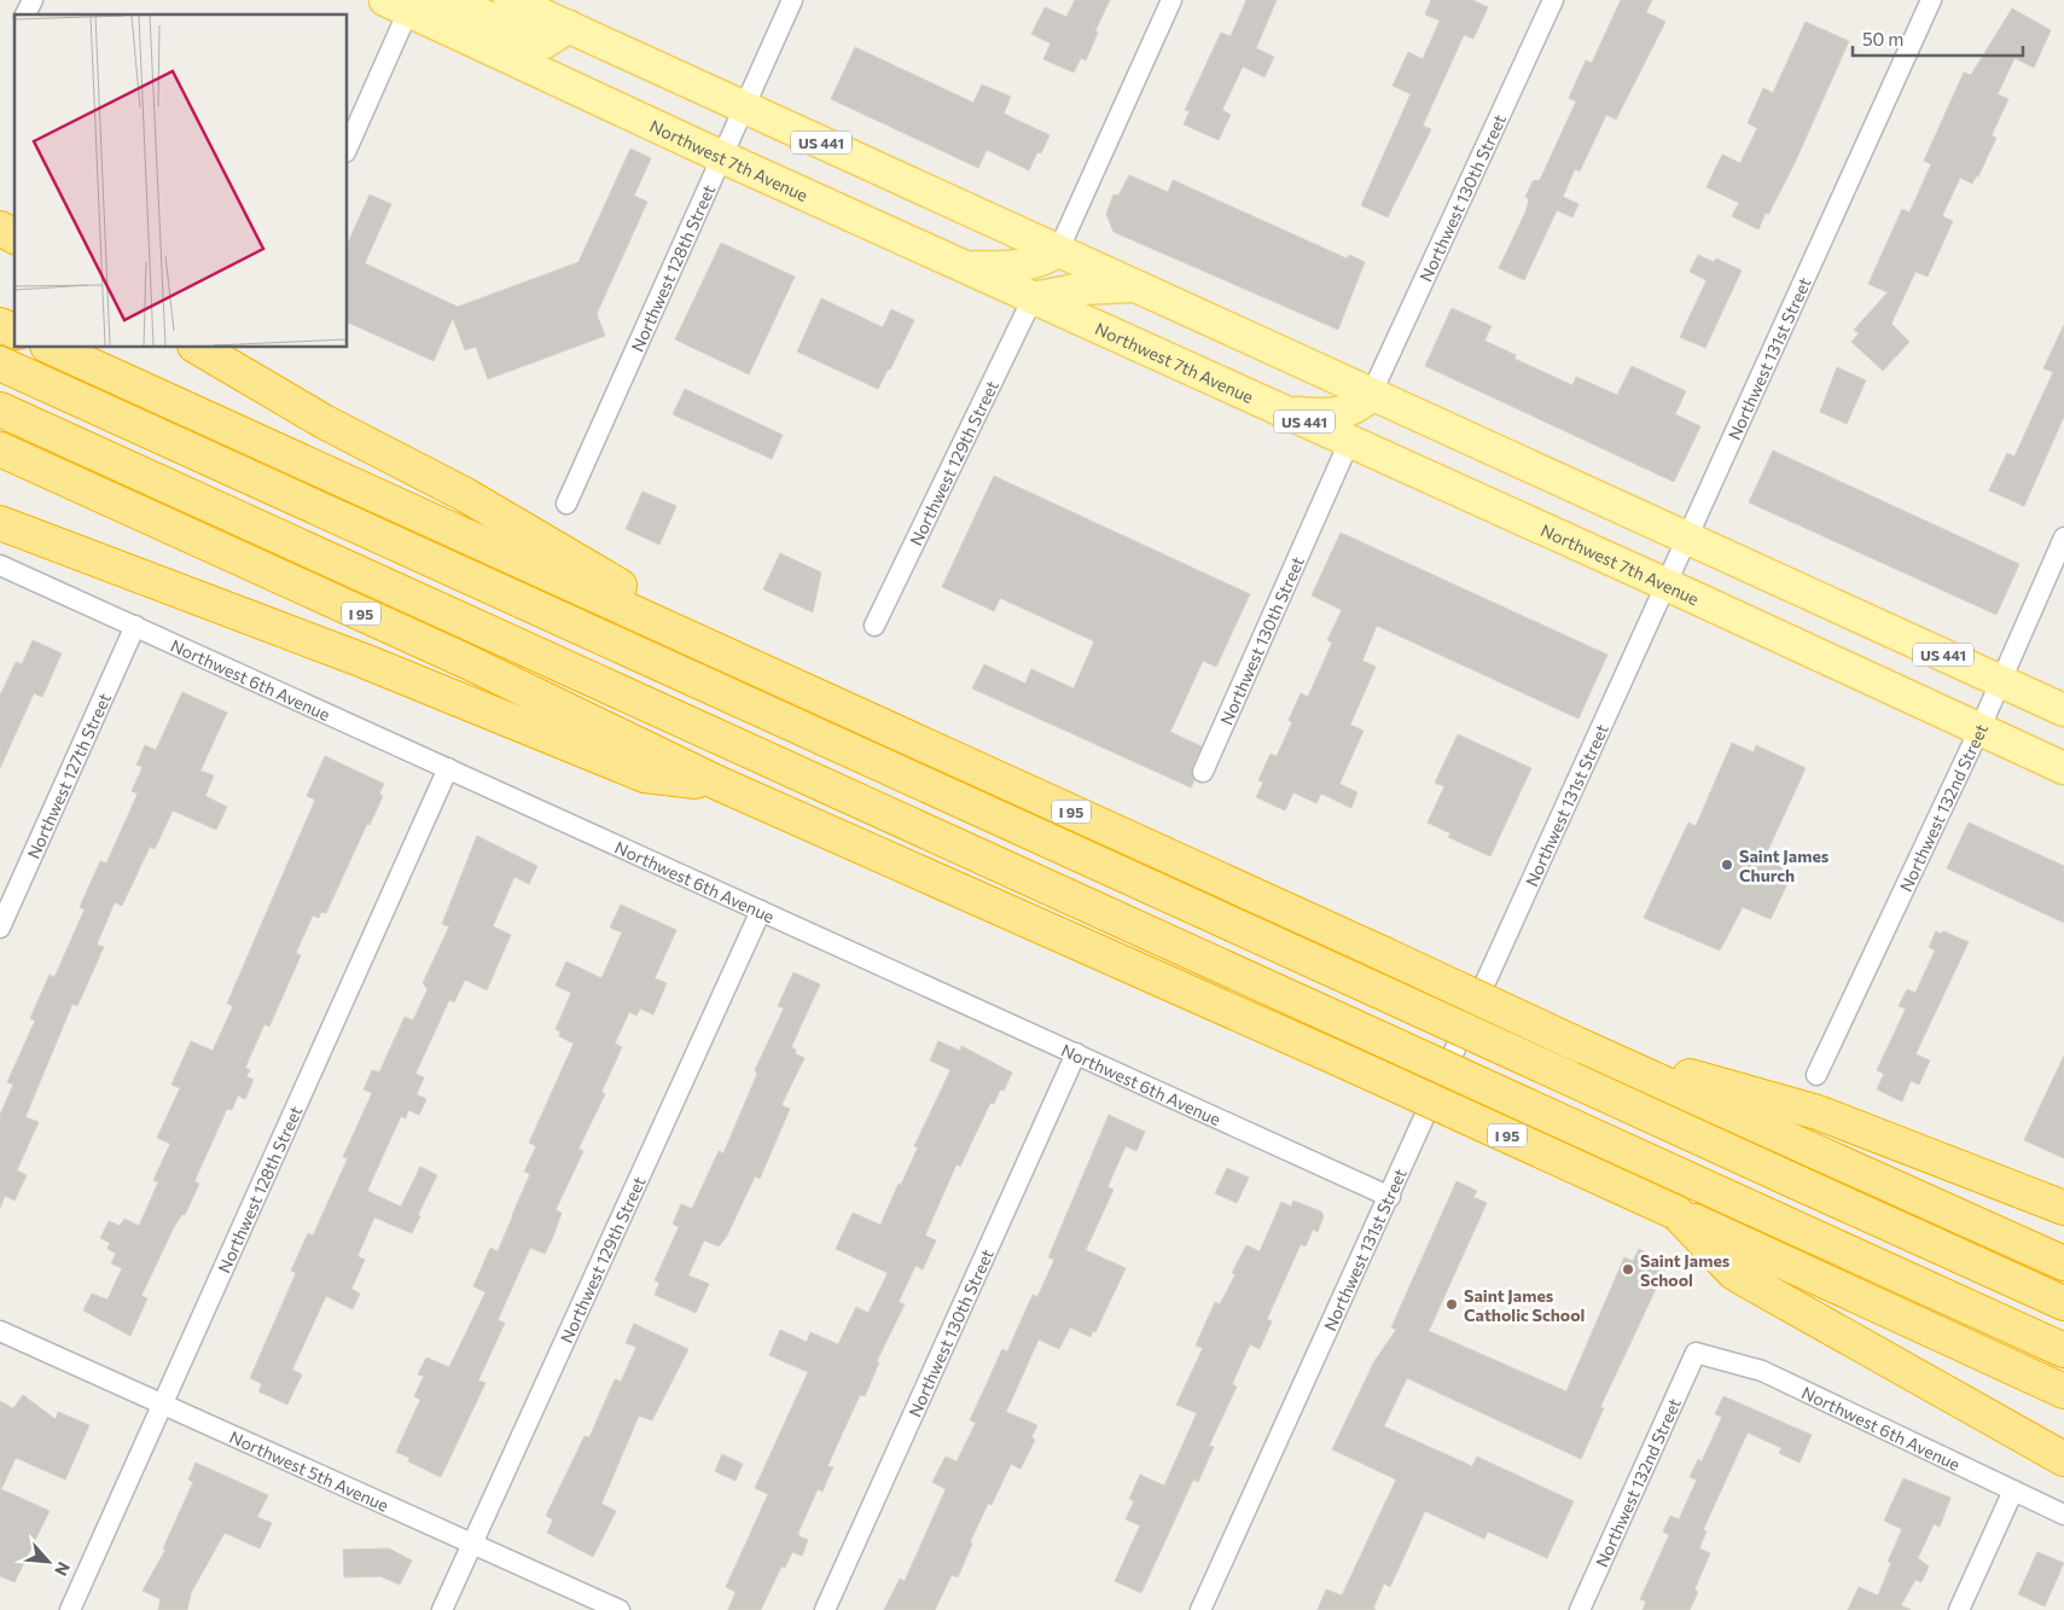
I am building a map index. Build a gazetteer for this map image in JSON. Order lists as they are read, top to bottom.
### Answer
{
  "streets": {
    "highway": ["I 95"],
    "main road": ["US 441", "Northwest 7th Avenue"],
    "street": [
      "Northwest 130th Street",
      "Northwest 128th Street",
      "Northwest 131st Street",
      "Northwest 129th Street",
      "Northwest 6th Avenue",
      "Northwest 127th Street",
      "Northwest 132nd Street",
      "Northwest 5th Avenue"
    ]
  },
  "crossings": [
    ["US 441", "Northwest 130th Street"],
    ["US 441", "Northwest 128th Street"],
    ["US 441", "Northwest 131st Street"],
    ["US 441", "Northwest 132nd Street"],
    ["Northwest 7th Avenue", "Northwest 130th Street"],
    ["Northwest 7th Avenue", "Northwest 128th Street"],
    ["Northwest 7th Avenue", "Northwest 131st Street"],
    ["Northwest 7th Avenue", "Northwest 129th Street"],
    ["Northwest 7th Avenue", "Northwest 132nd Street"],
    ["Northwest 130th Street", "Northwest 6th Avenue"],
    ["Northwest 128th Street", "Northwest 6th Avenue"],
    ["Northwest 128th Street", "Northwest 5th Avenue"],
    ["Northwest 131st Street", "Northwest 6th Avenue"],
    ["Northwest 129th Street", "Northwest 6th Avenue"],
    ["Northwest 129th Street", "Northwest 5th Avenue"],
    ["Northwest 6th Avenue", "Northwest 127th Street"],
    ["Northwest 6th Avenue", "Northwest 132nd Street"]
  ],
  "places": ["Saint James Church", "Saint James School", "Saint James Catholic School"],
  "scale_bar": "50 m",
  "north": "bottom right"
}
